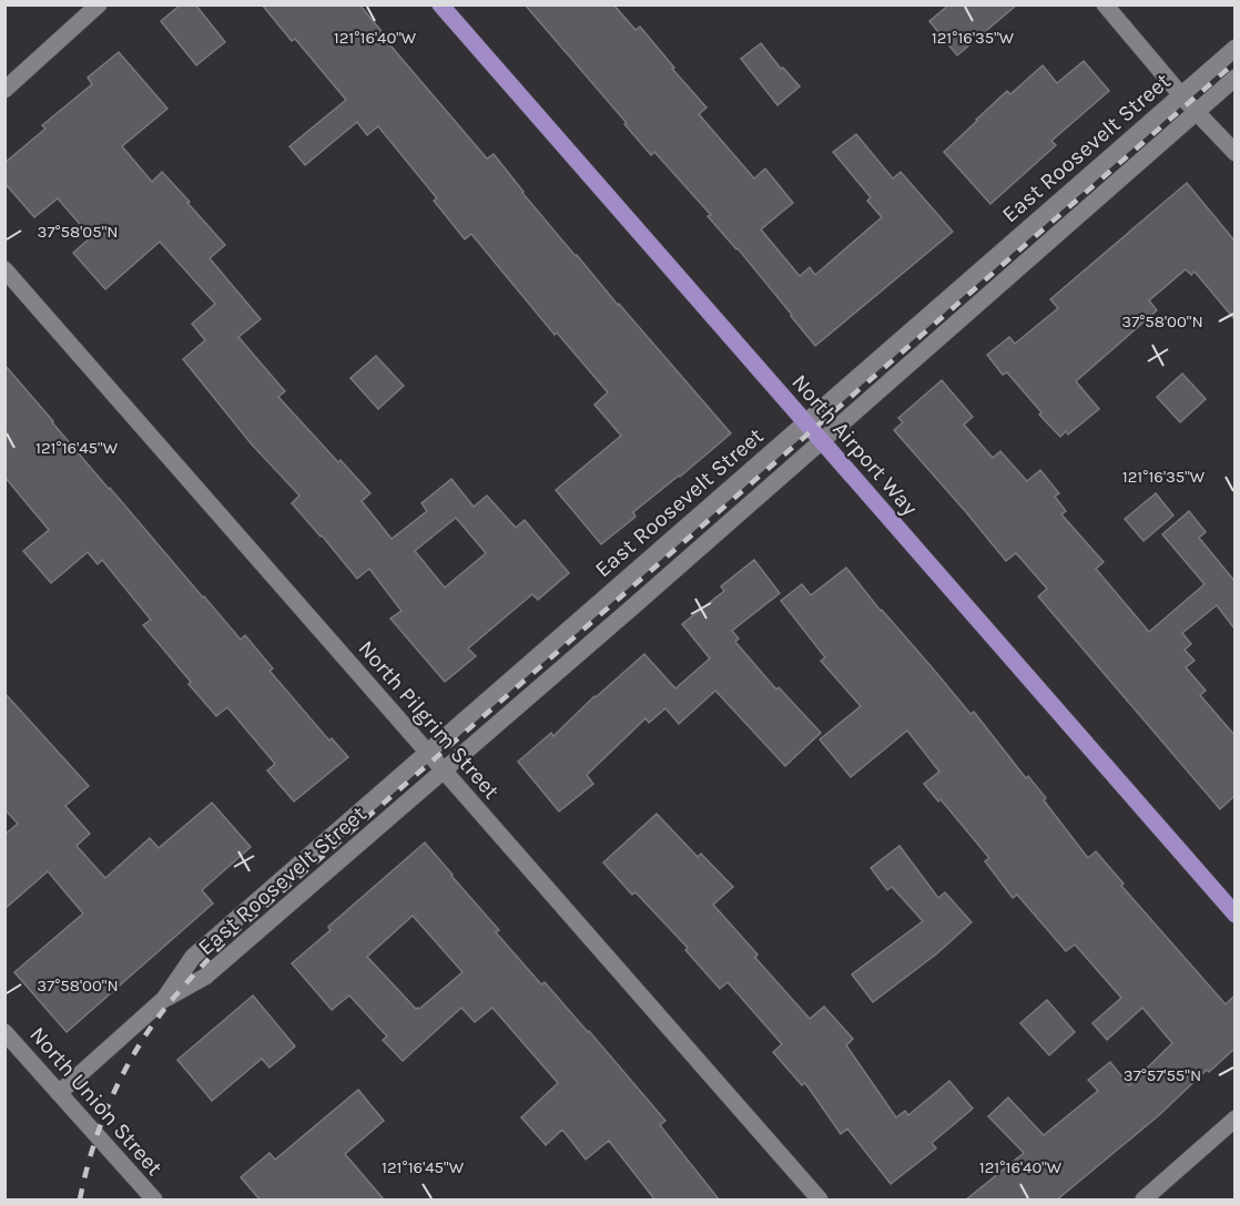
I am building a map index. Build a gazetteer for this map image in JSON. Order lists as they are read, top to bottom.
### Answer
{
  "streets": {
    "main road": ["North Airport Way"],
    "street": ["East Roosevelt Street", "North Pilgrim Street", "North Union Street"]
  },
  "crossings": [
    ["East Roosevelt Street", "North Airport Way"],
    ["East Roosevelt Street", "North Pilgrim Street"],
    ["East Roosevelt Street", "North Union Street"]
  ],
  "coordinates": [
    "121°16'40\"W",
    "121°16'35\"W",
    "37°58'05\"N",
    "37°58'00\"N",
    "121°16'45\"W",
    "37°57'55\"N"
  ]
}
